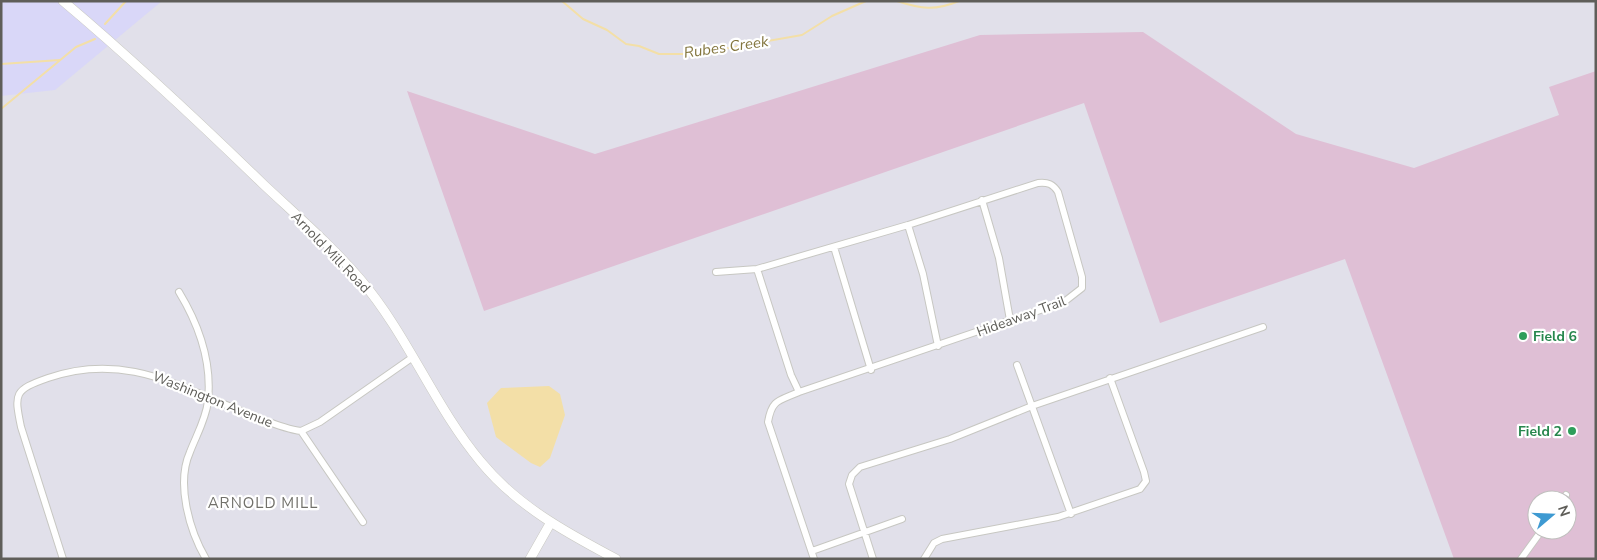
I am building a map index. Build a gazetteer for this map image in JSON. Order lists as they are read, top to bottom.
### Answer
{
  "streets": {
    "main road": ["Arnold Mill Road"],
    "street": ["Hideaway Trail", "Washington Avenue"]
  },
  "districts": ["ARNOLD MILL"],
  "water": ["Rubes Creek"],
  "places": ["Field 6", "Field 2"],
  "north": "right"
}
